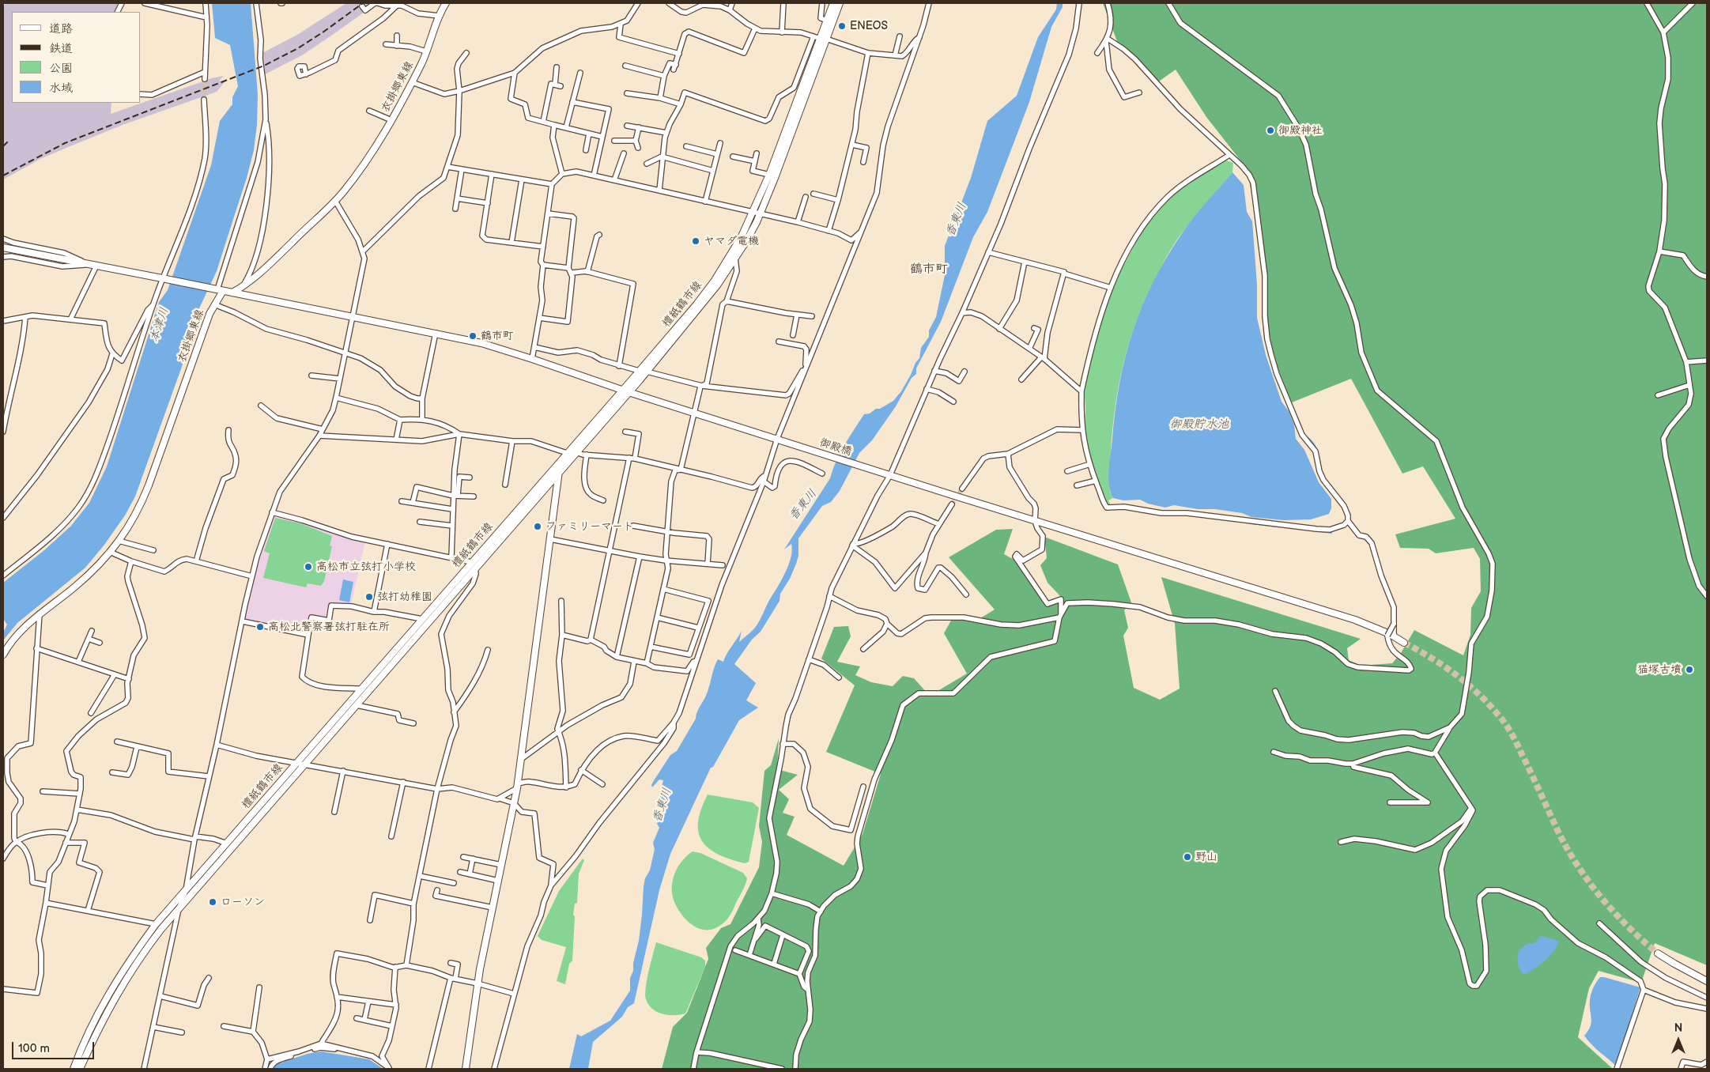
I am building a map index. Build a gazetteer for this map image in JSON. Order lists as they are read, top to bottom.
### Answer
{
  "streets": {
    "main road": ["衣掛郷東線", "檀紙鶴市線", "御殿橋"]
  },
  "crossings": [
    ["衣掛郷東線", "御殿橋"],
    ["檀紙鶴市線", "御殿橋"]
  ],
  "districts": ["鶴市町"],
  "water": ["香東川", "本津川", "御殿貯水池"],
  "places": [
    "ENEOS",
    "御殿神社",
    "ヤマダ電機",
    "鶴市町",
    "ファミリーマート",
    "高松市立弦打小学校",
    "弦打幼稚園",
    "高松北警察署弦打駐在所",
    "猫塚古墳",
    "野山",
    "ローソン"
  ],
  "legend": [
    "道路",
    "鉄道",
    "公園",
    "水域"
  ],
  "scale_bar": "100 m",
  "north": "top"
}
